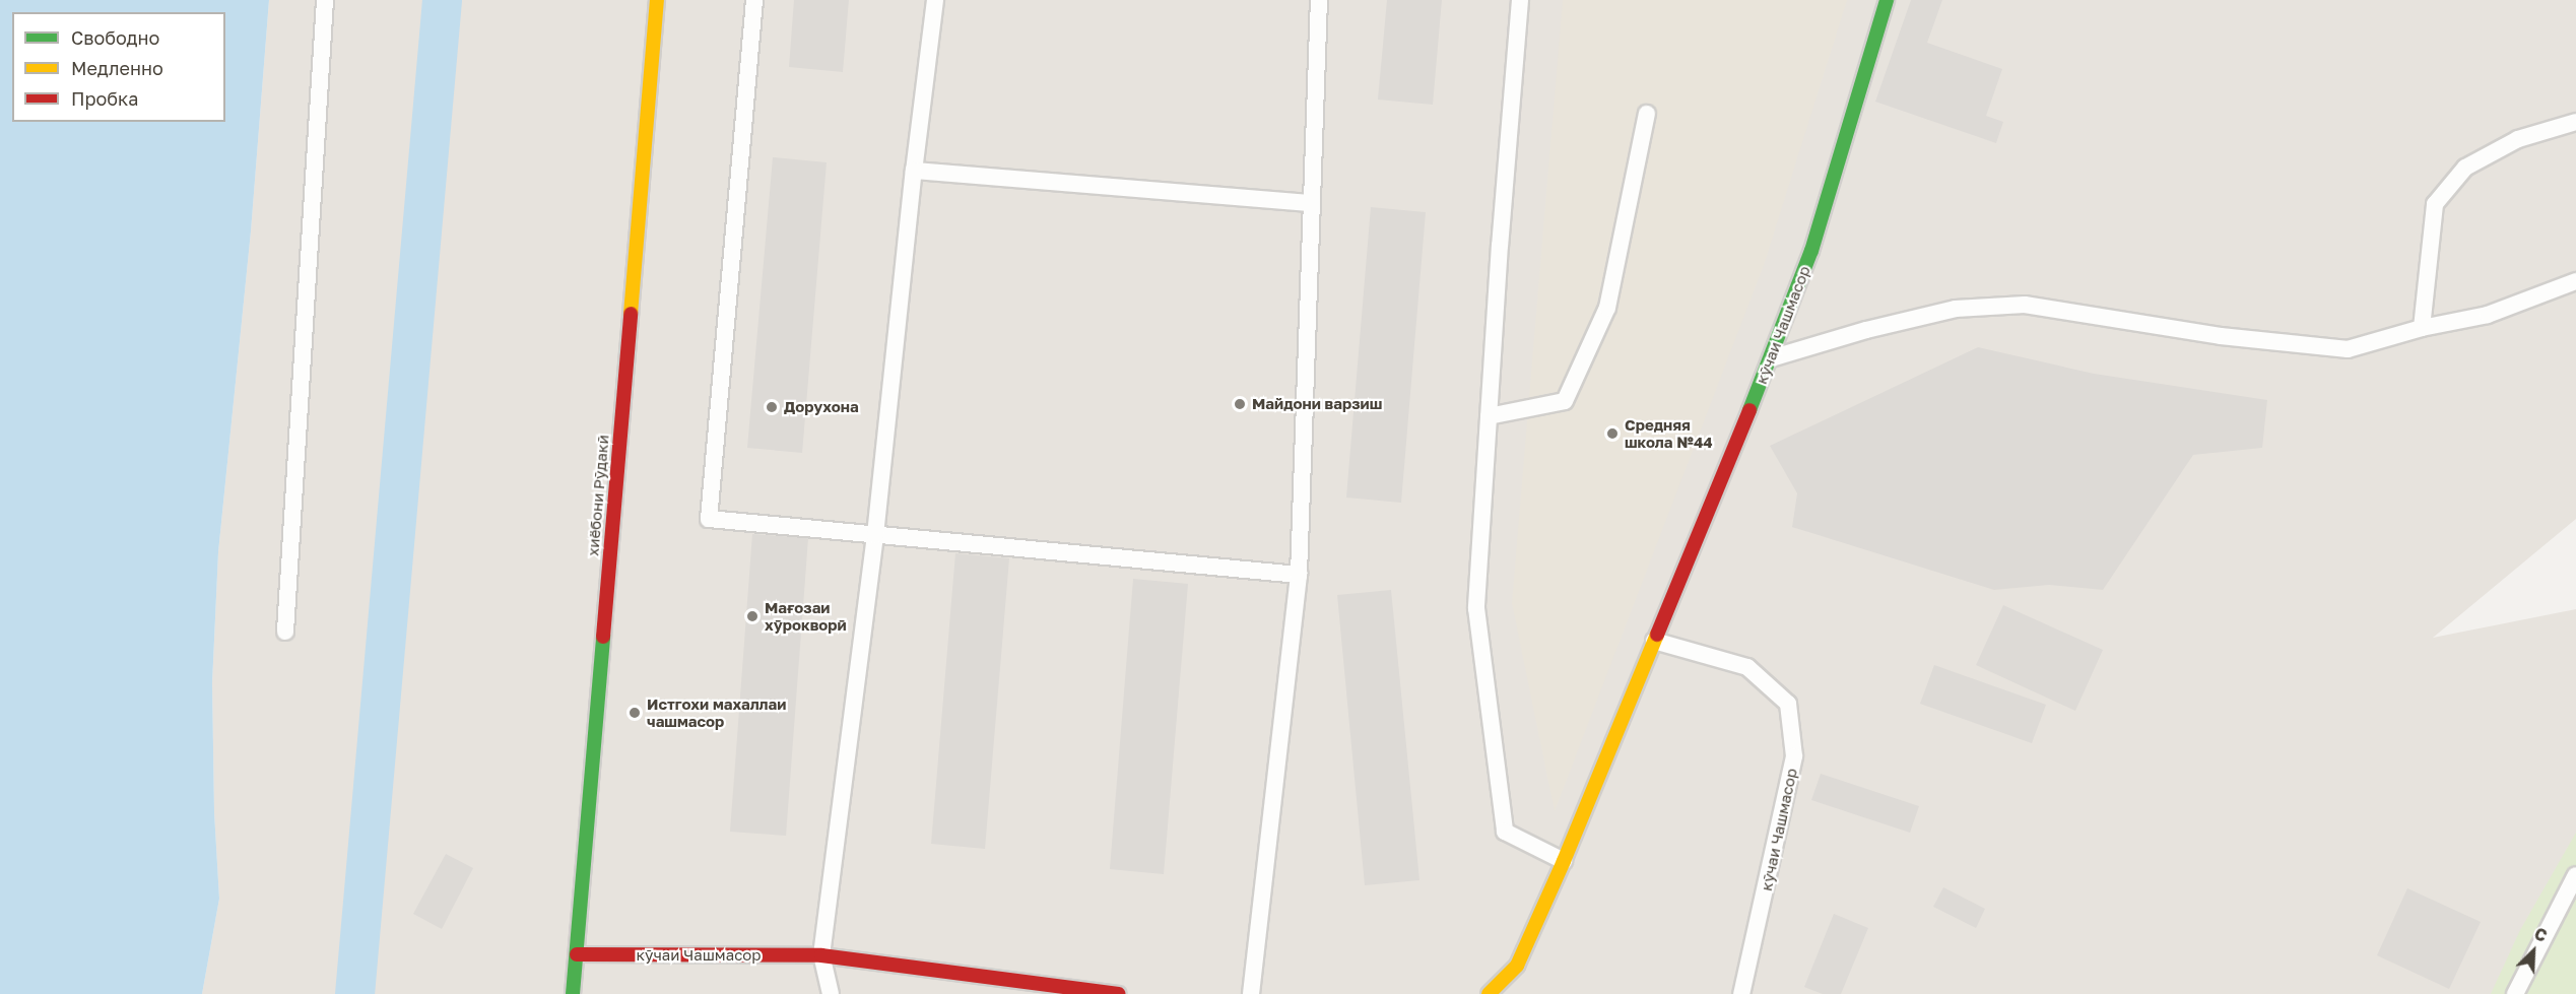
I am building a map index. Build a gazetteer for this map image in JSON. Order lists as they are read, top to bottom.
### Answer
{
  "streets": {
    "main road": ["кӯчаи Чашмасор", "хиёбони Рӯдакӣ"]
  },
  "crossings": [
    ["кӯчаи Чашмасор", "хиёбони Рӯдакӣ"]
  ],
  "places": [
    "Майдони варзиш",
    "Дорухона",
    "Средняя школа №44",
    "Мағозаи хӯрокворӣ",
    "Истгохи махаллаи чашмасор"
  ],
  "legend": ["Свободно", "Медленно", "Пробка"],
  "north": "top right"
}
